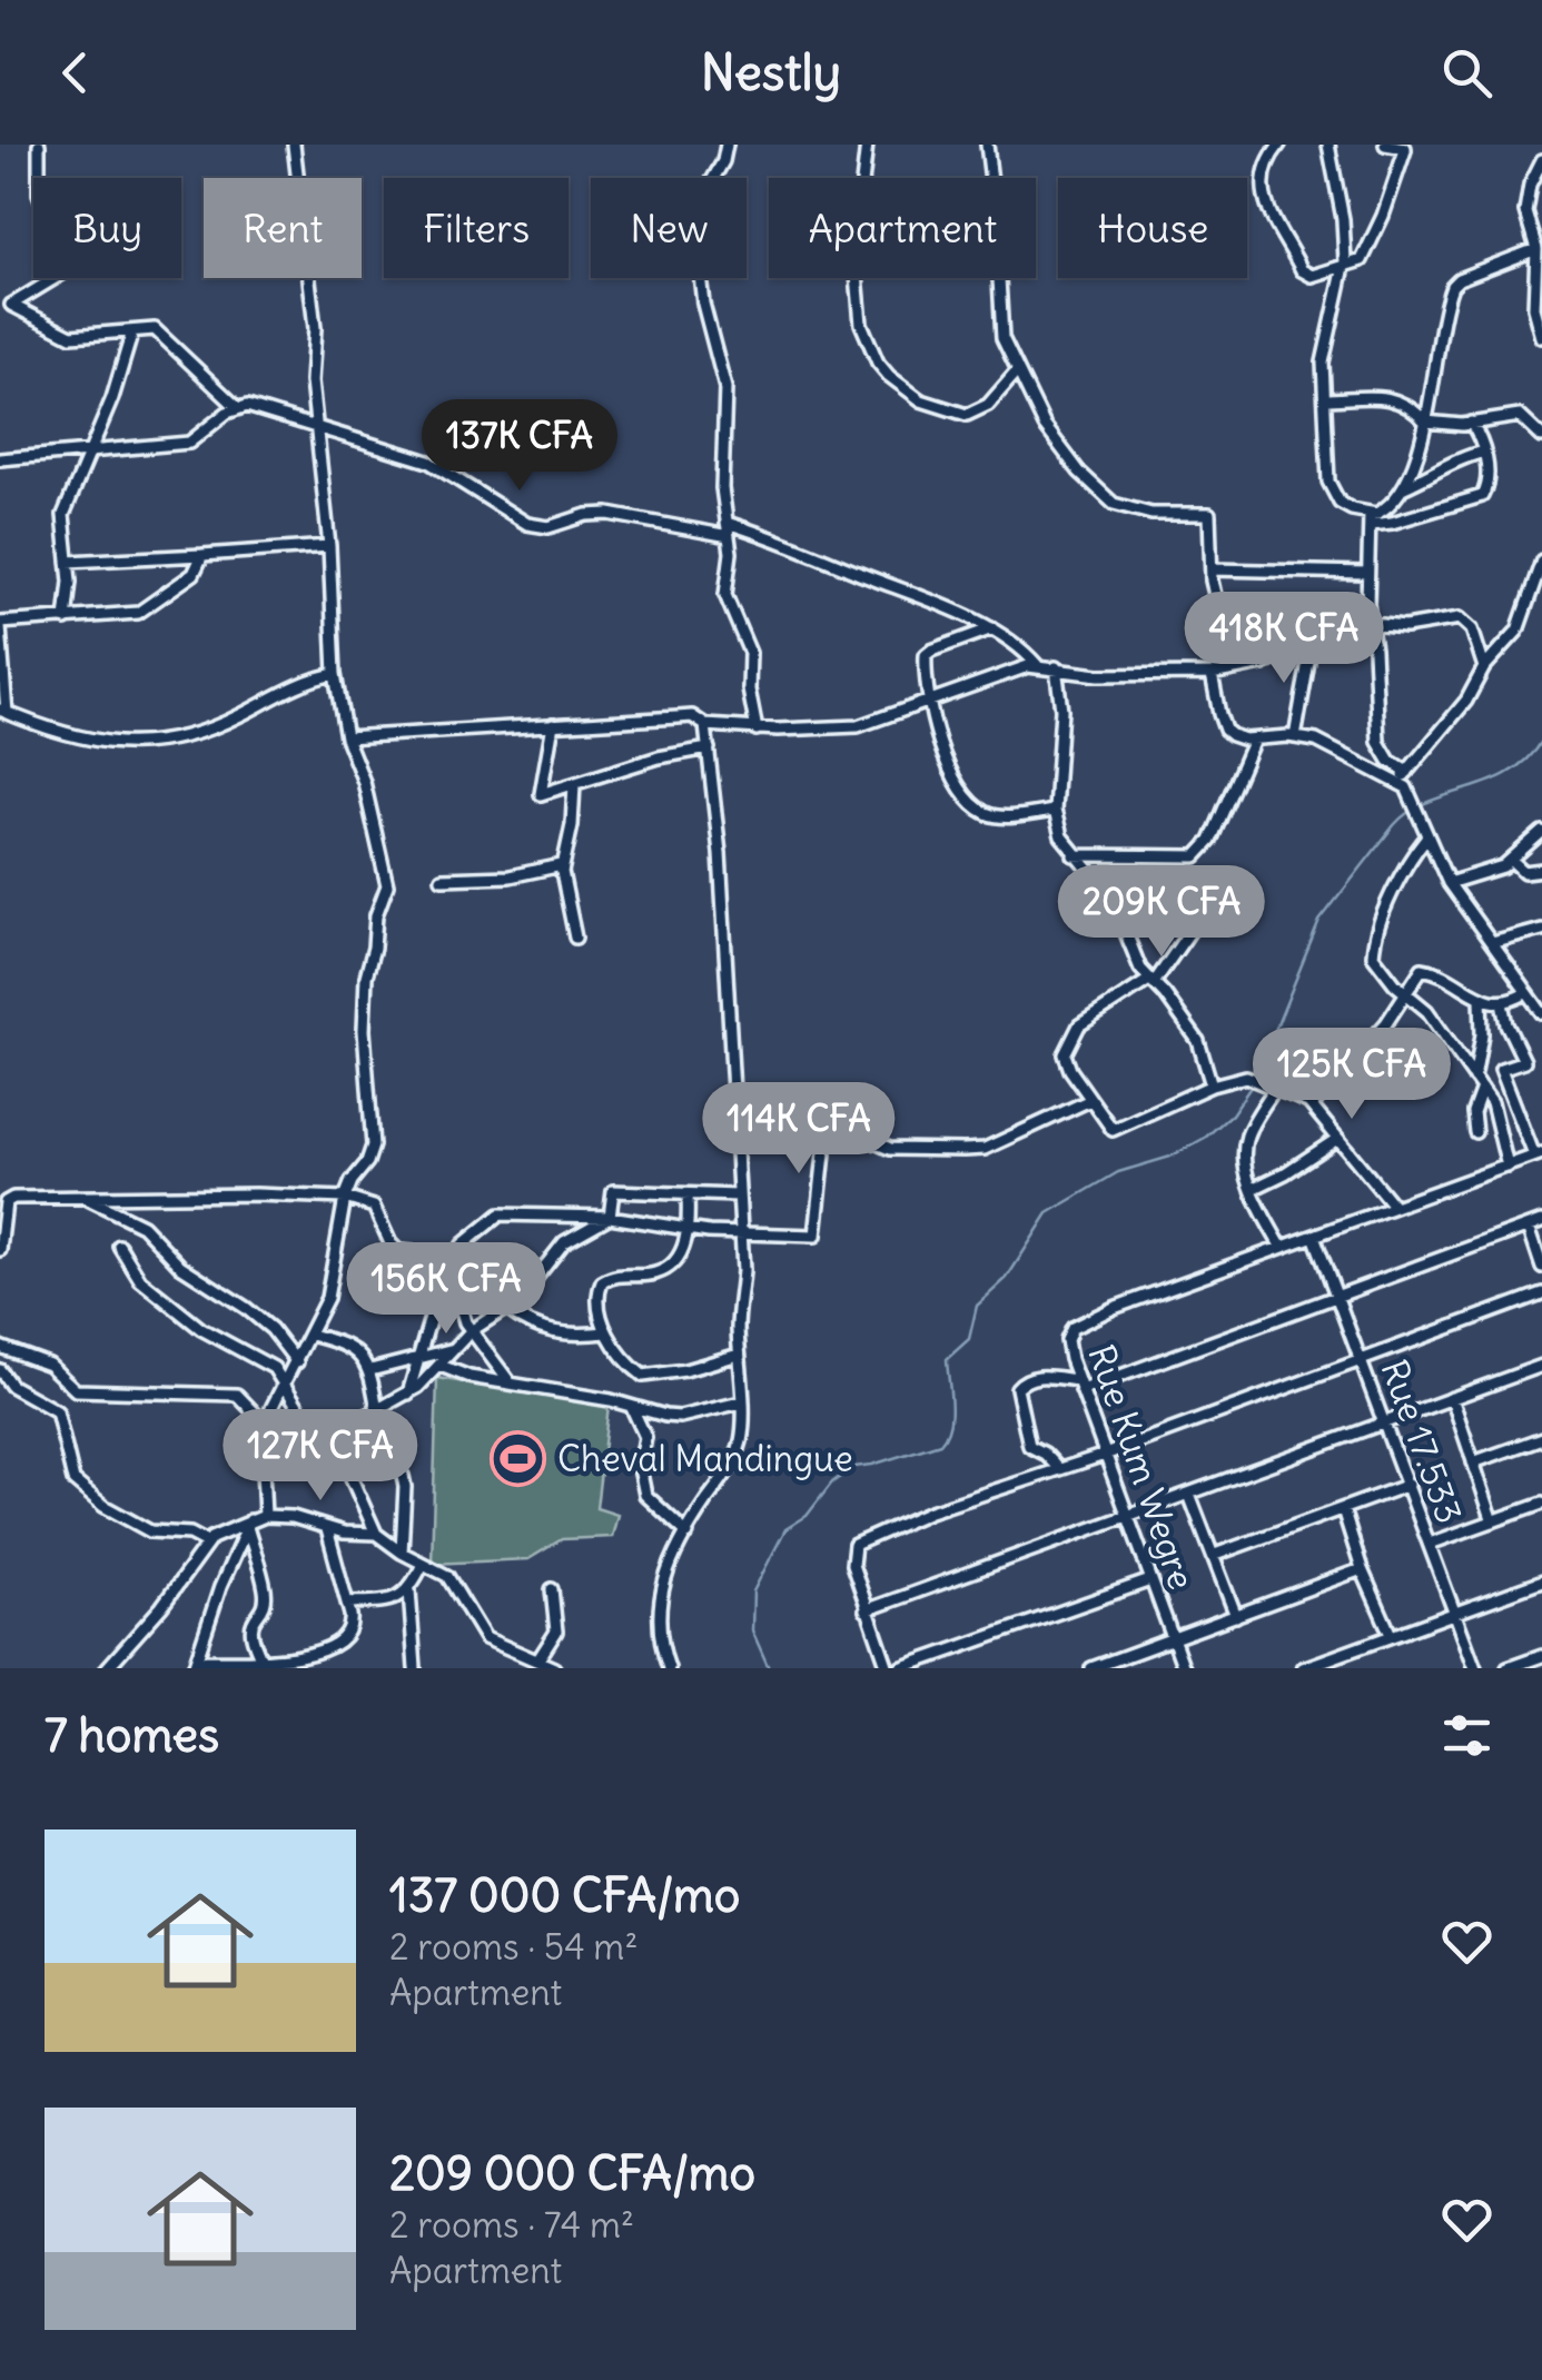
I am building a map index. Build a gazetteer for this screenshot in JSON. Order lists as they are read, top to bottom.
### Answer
{
  "streets": {
    "street": ["Rue 17.533", "Rue Kum Wegre"]
  },
  "places": {
    "sports": ["Cheval Mandingue"]
  },
  "page": {
    "header": "Nestly",
    "chip": [
      "Buy",
      "Rent",
      "Filters",
      "New",
      "Apartment",
      "House"
    ],
    "price": [
      "137K CFA",
      "418K CFA",
      "209K CFA",
      "125K CFA",
      "114K CFA",
      "156K CFA",
      "127K CFA"
    ],
    "heading": "7 homes",
    "list": [
      {
        "name": "137 000 CFA/mo",
        "note": "2 rooms · 54 m² · Apartment"
      },
      {
        "name": "209 000 CFA/mo",
        "note": "2 rooms · 74 m² · Apartment"
      }
    ]
  }
}
